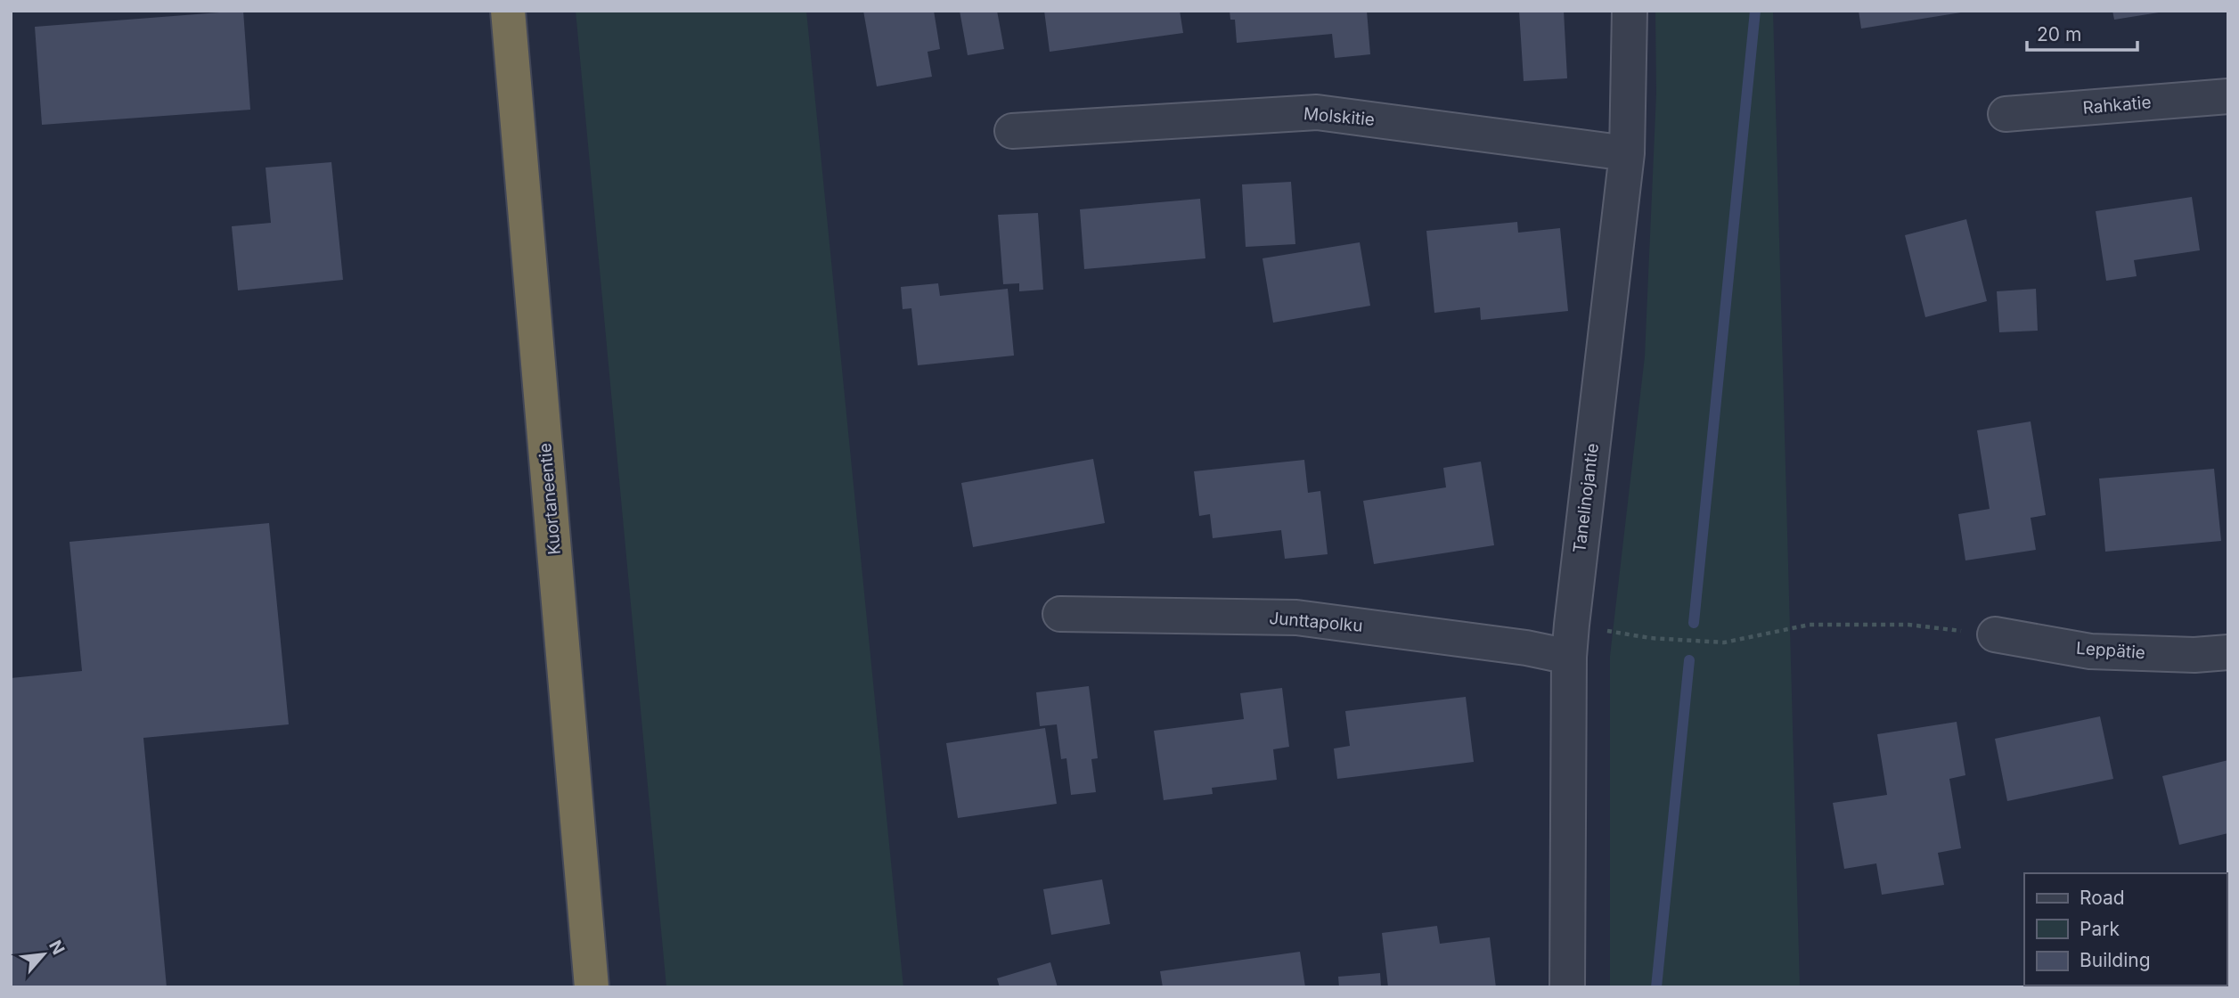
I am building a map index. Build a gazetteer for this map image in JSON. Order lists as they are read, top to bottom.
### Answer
{
  "streets": {
    "highway": ["Kuortaneentie"],
    "street": [
      "Rahkatie",
      "Molskitie",
      "Tanelinojantie",
      "Junttapolku",
      "Leppätie"
    ]
  },
  "crossings": [
    ["Molskitie", "Tanelinojantie"],
    ["Tanelinojantie", "Junttapolku"]
  ],
  "legend": ["Road", "Park", "Building"],
  "scale_bar": "20 m",
  "north": "top right"
}
